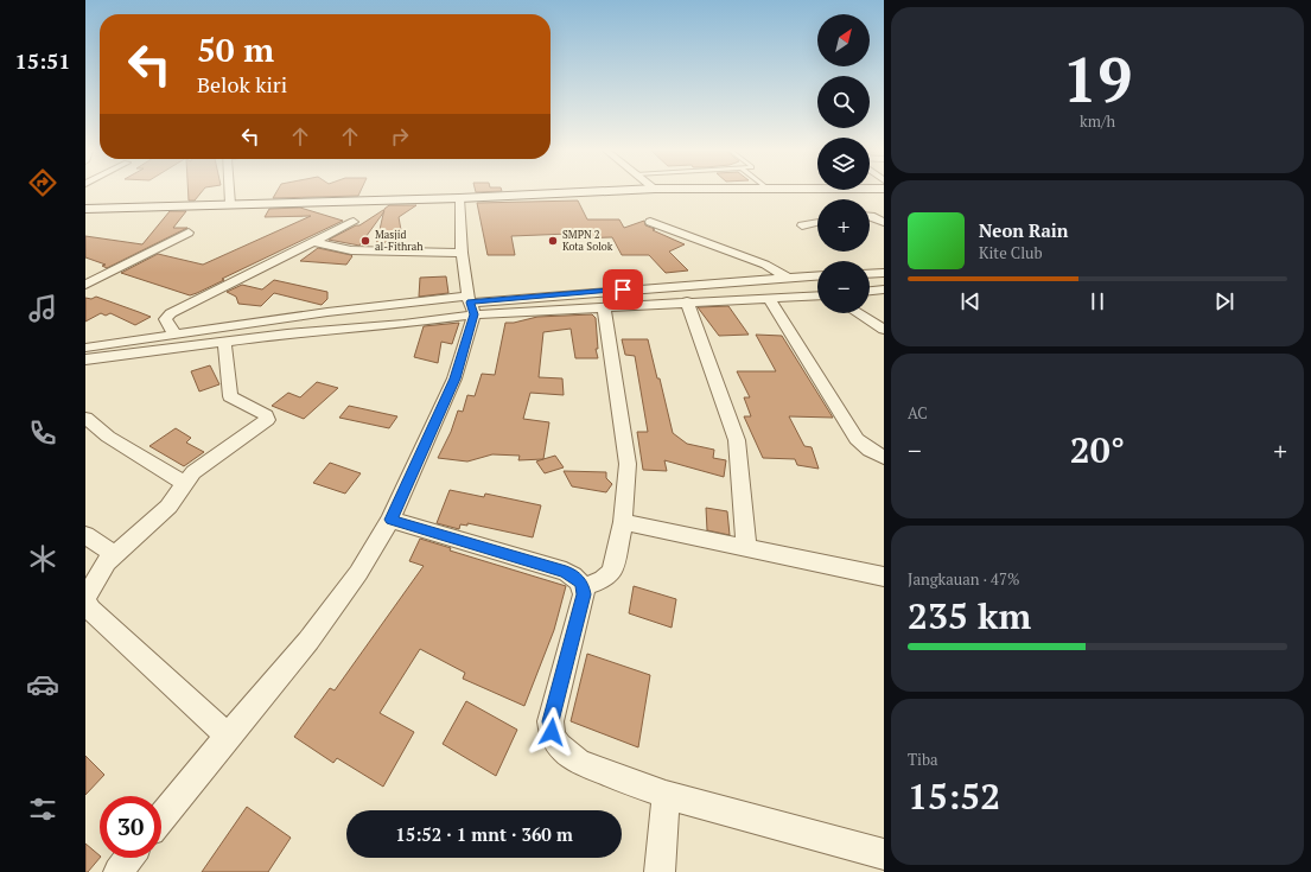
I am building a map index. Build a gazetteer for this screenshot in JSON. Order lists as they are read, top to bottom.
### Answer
{
  "places": ["Masjid al-Fithrah", "SMPN 2 Kota Solok"],
  "north": "top right",
  "page": {
    "tabs": "15:51",
    "tile": [
      ["19", "km/h"],
      "AC",
      ["Jangkauan · 47%", "235 km"],
      ["Tiba", "15:52"]
    ],
    "map_buttons": ["+", "−"],
    "turn": ["50 m", "Belok kiri"],
    "song": ["Neon Rain", "Kite Club"],
    "heat": ["−", "20°", "+"],
    "limit": "30",
    "trip": "15:52 · 1 mnt · 360 m"
  }
}
